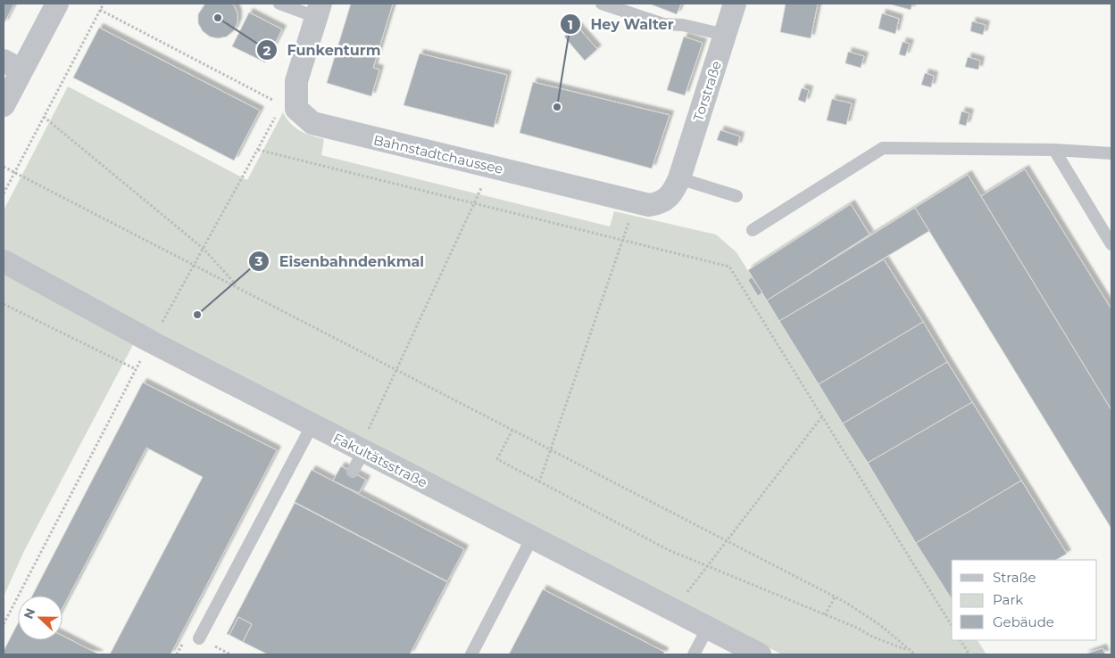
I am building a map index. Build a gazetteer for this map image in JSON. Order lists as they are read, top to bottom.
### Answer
{
  "streets": {
    "street": ["Torstraße", "Bahnstadtchaussee", "Fakultätsstraße"]
  },
  "crossings": [
    ["Torstraße", "Bahnstadtchaussee"]
  ],
  "places": ["Funkenturm", "Hey Walter", "Eisenbahndenkmal"],
  "legend": ["Straße", "Park", "Gebäude"],
  "north": "left"
}
